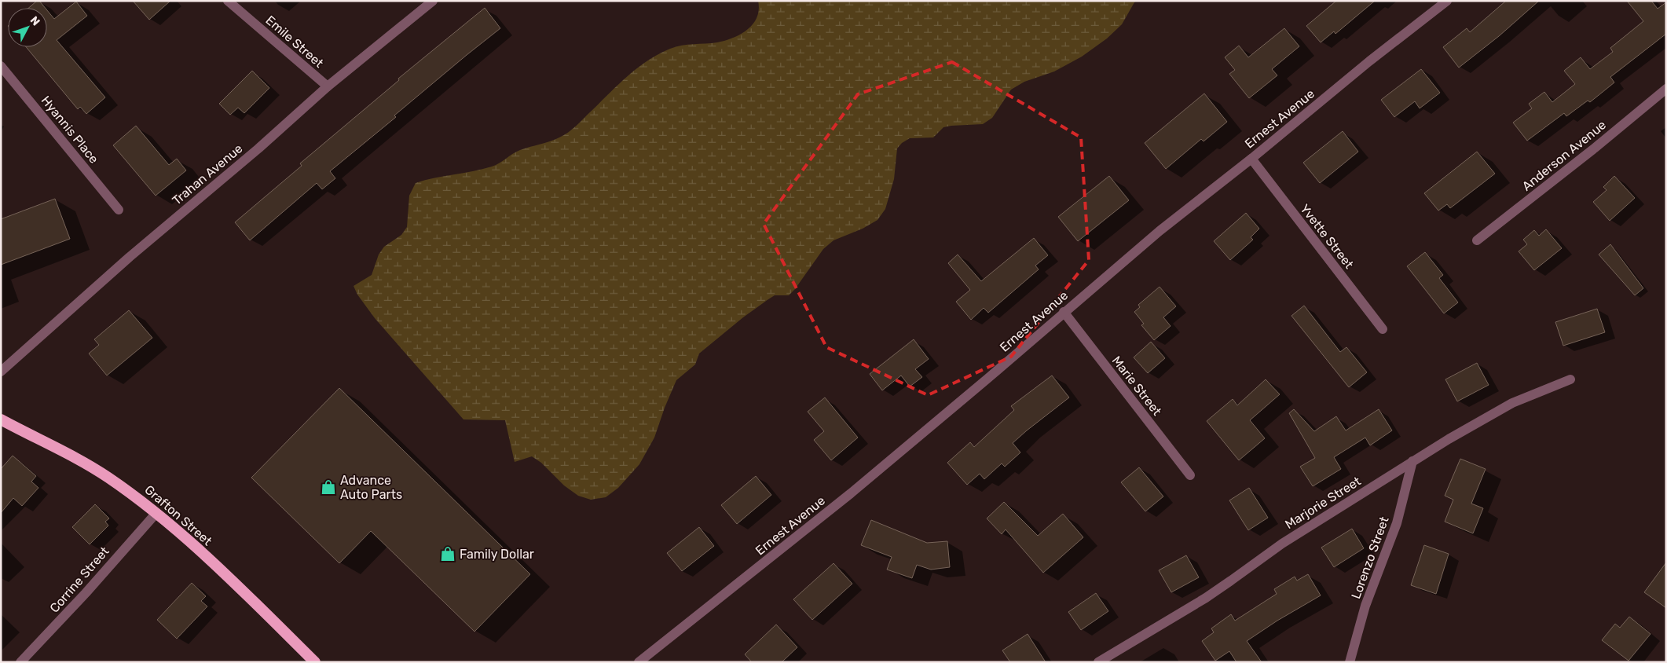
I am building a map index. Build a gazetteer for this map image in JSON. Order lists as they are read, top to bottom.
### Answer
{
  "streets": {
    "highway": ["Grafton Street"],
    "street": [
      "Emile Street",
      "Ernest Avenue",
      "Hyannis Place",
      "Anderson Avenue",
      "Trahan Avenue",
      "Yvette Street",
      "Marie Street",
      "Marjorie Street",
      "Lorenzo Street",
      "Corrine Street"
    ]
  },
  "crossings": [
    ["Emile Street", "Trahan Avenue"],
    ["Ernest Avenue", "Yvette Street"],
    ["Ernest Avenue", "Marie Street"],
    ["Marjorie Street", "Lorenzo Street"],
    ["Grafton Street", "Corrine Street"]
  ],
  "places": {
    "shop": ["Advance Auto Parts", "Family Dollar"]
  },
  "north": "top right"
}
